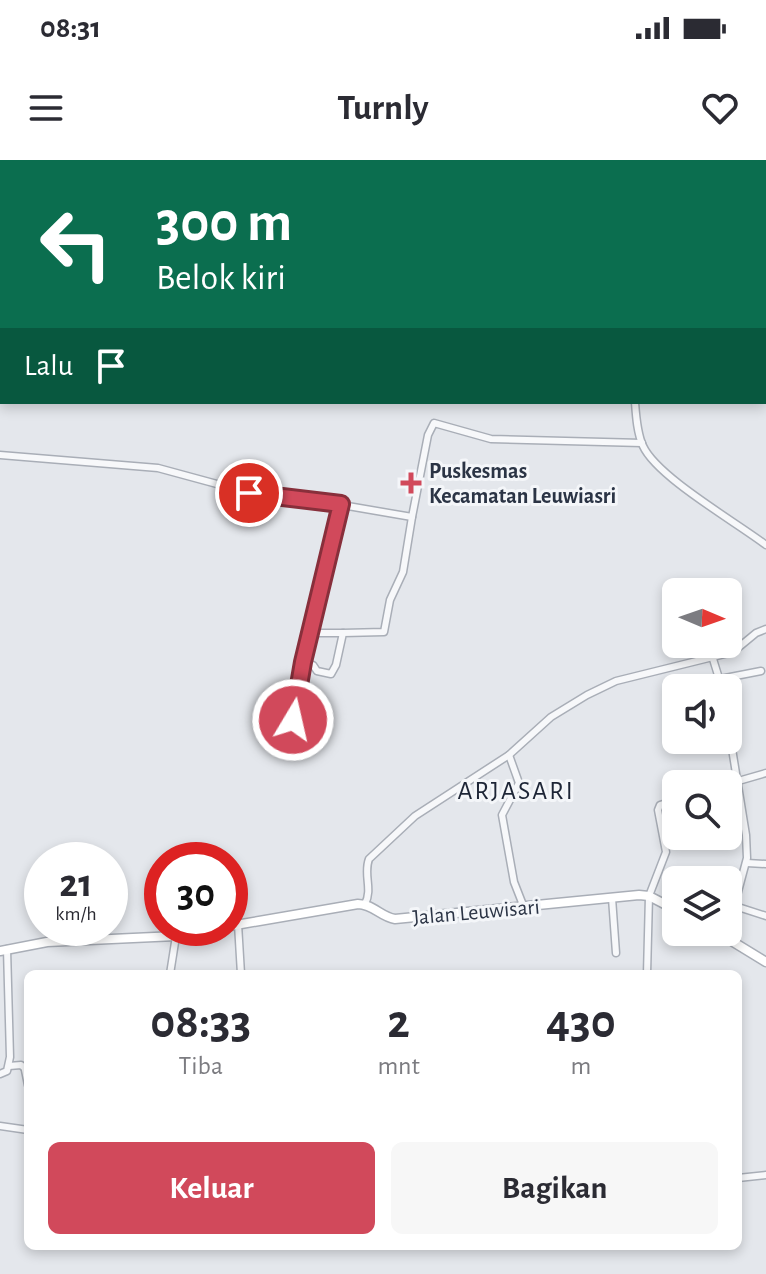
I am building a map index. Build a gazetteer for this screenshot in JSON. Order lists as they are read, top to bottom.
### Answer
{
  "streets": {
    "main road": ["Jalan Leuwisari"]
  },
  "districts": ["ARJASARI"],
  "places": {
    "health": ["Puskesmas Kecamatan Leuwiasri"]
  },
  "north": "right",
  "page": {
    "status": "08:31",
    "header": "Turnly",
    "turn": ["300 m", "Belok kiri"],
    "then": "Lalu",
    "speed": "21 km/h",
    "limit": "30",
    "eta": [
      "08:33",
      "Tiba",
      "2",
      "mnt",
      "430",
      "m"
    ],
    "buttons": ["Keluar", "Bagikan"]
  }
}
